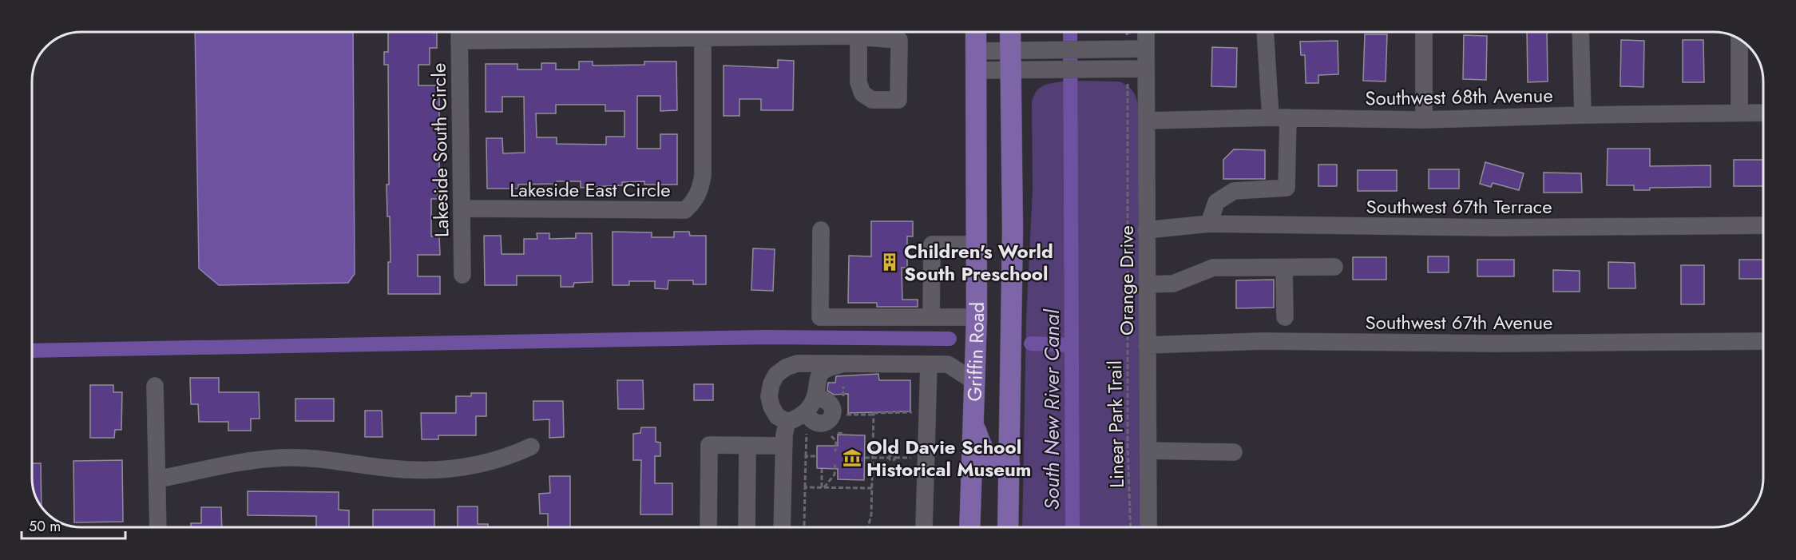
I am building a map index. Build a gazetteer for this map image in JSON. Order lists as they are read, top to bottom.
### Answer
{
  "streets": {
    "main road": ["Griffin Road"],
    "street": [
      "Southwest 68th Avenue",
      "Lakeside South Circle",
      "Lakeside East Circle",
      "Southwest 67th Terrace",
      "Orange Drive",
      "Southwest 67th Avenue"
    ],
    "path": ["Linear Park Trail"]
  },
  "crossings": [
    ["Southwest 68th Avenue", "Orange Drive"],
    ["Lakeside South Circle", "Lakeside East Circle"],
    ["Southwest 67th Terrace", "Orange Drive"],
    ["Orange Drive", "Southwest 67th Avenue"]
  ],
  "water": ["South New River Canal"],
  "places": {
    "building": ["Children's World South Preschool"],
    "museum": ["Old Davie School Historical Museum"]
  },
  "scale_bar": "50 m"
}
